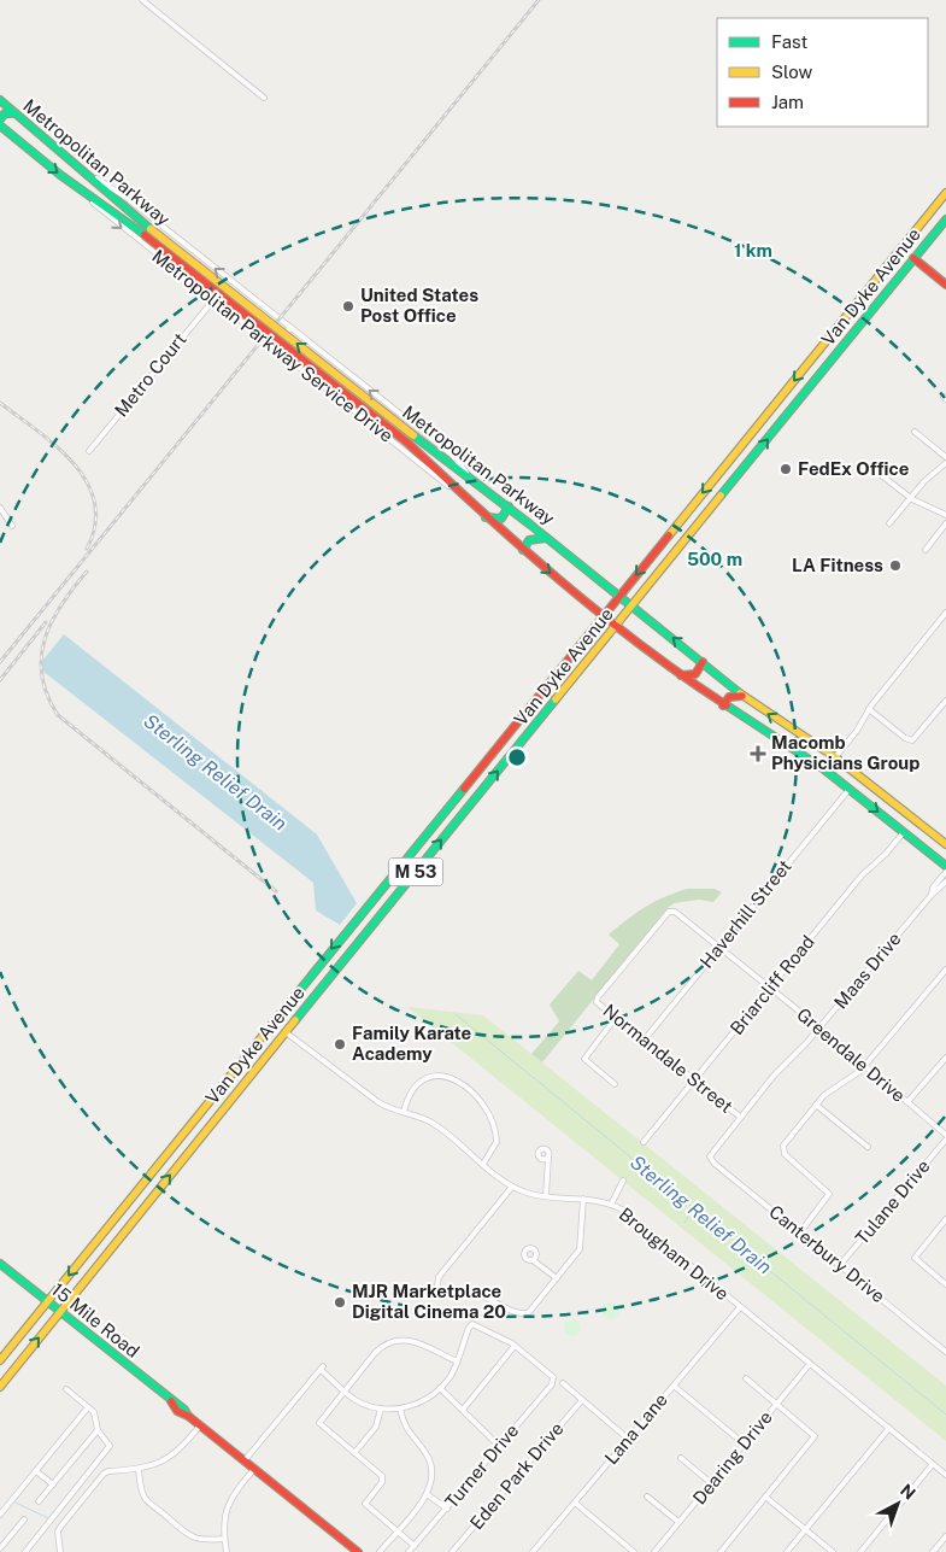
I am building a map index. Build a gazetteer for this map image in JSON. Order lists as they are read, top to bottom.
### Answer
{
  "streets": {
    "main road": [
      "Metropolitan Parkway",
      "Van Dyke Avenue",
      "M 53",
      "15 Mile Road"
    ],
    "street": [
      "Metropolitan Parkway Service Drive",
      "Metro Court",
      "Haverhill Street",
      "Maas Drive",
      "Briarcliff Road",
      "Greendale Drive",
      "Normandale Street",
      "Tulane Drive",
      "Brougham Drive",
      "Canterbury Drive",
      "Lana Lane",
      "Dearing Drive",
      "Turner Drive",
      "Eden Park Drive"
    ]
  },
  "crossings": [
    ["Metropolitan Parkway", "Van Dyke Avenue"],
    ["Metropolitan Parkway", "Metropolitan Parkway Service Drive"],
    ["Metropolitan Parkway", "Haverhill Street"],
    ["Metropolitan Parkway", "Briarcliff Road"],
    ["Van Dyke Avenue", "Brougham Drive"],
    ["Van Dyke Avenue", "15 Mile Road"],
    ["Metropolitan Parkway Service Drive", "Metro Court"],
    ["Haverhill Street", "Greendale Drive"],
    ["Haverhill Street", "Normandale Street"],
    ["Maas Drive", "Greendale Drive"],
    ["Maas Drive", "Normandale Street"],
    ["Maas Drive", "Canterbury Drive"],
    ["Briarcliff Road", "Greendale Drive"],
    ["Briarcliff Road", "Normandale Street"],
    ["Greendale Drive", "Normandale Street"],
    ["Tulane Drive", "Canterbury Drive"],
    ["Brougham Drive", "Lana Lane"],
    ["Brougham Drive", "Dearing Drive"]
  ],
  "water": ["Sterling Relief Drain"],
  "places": {
    "other": [
      "United States Post Office",
      "FedEx Office",
      "LA Fitness",
      "Family Karate Academy",
      "MJR Marketplace Digital Cinema 20"
    ],
    "health": ["Macomb Physicians Group"]
  },
  "legend": ["Fast", "Slow", "Jam"],
  "north": "top right",
  "rings": ["1 km", "500 m"]
}
